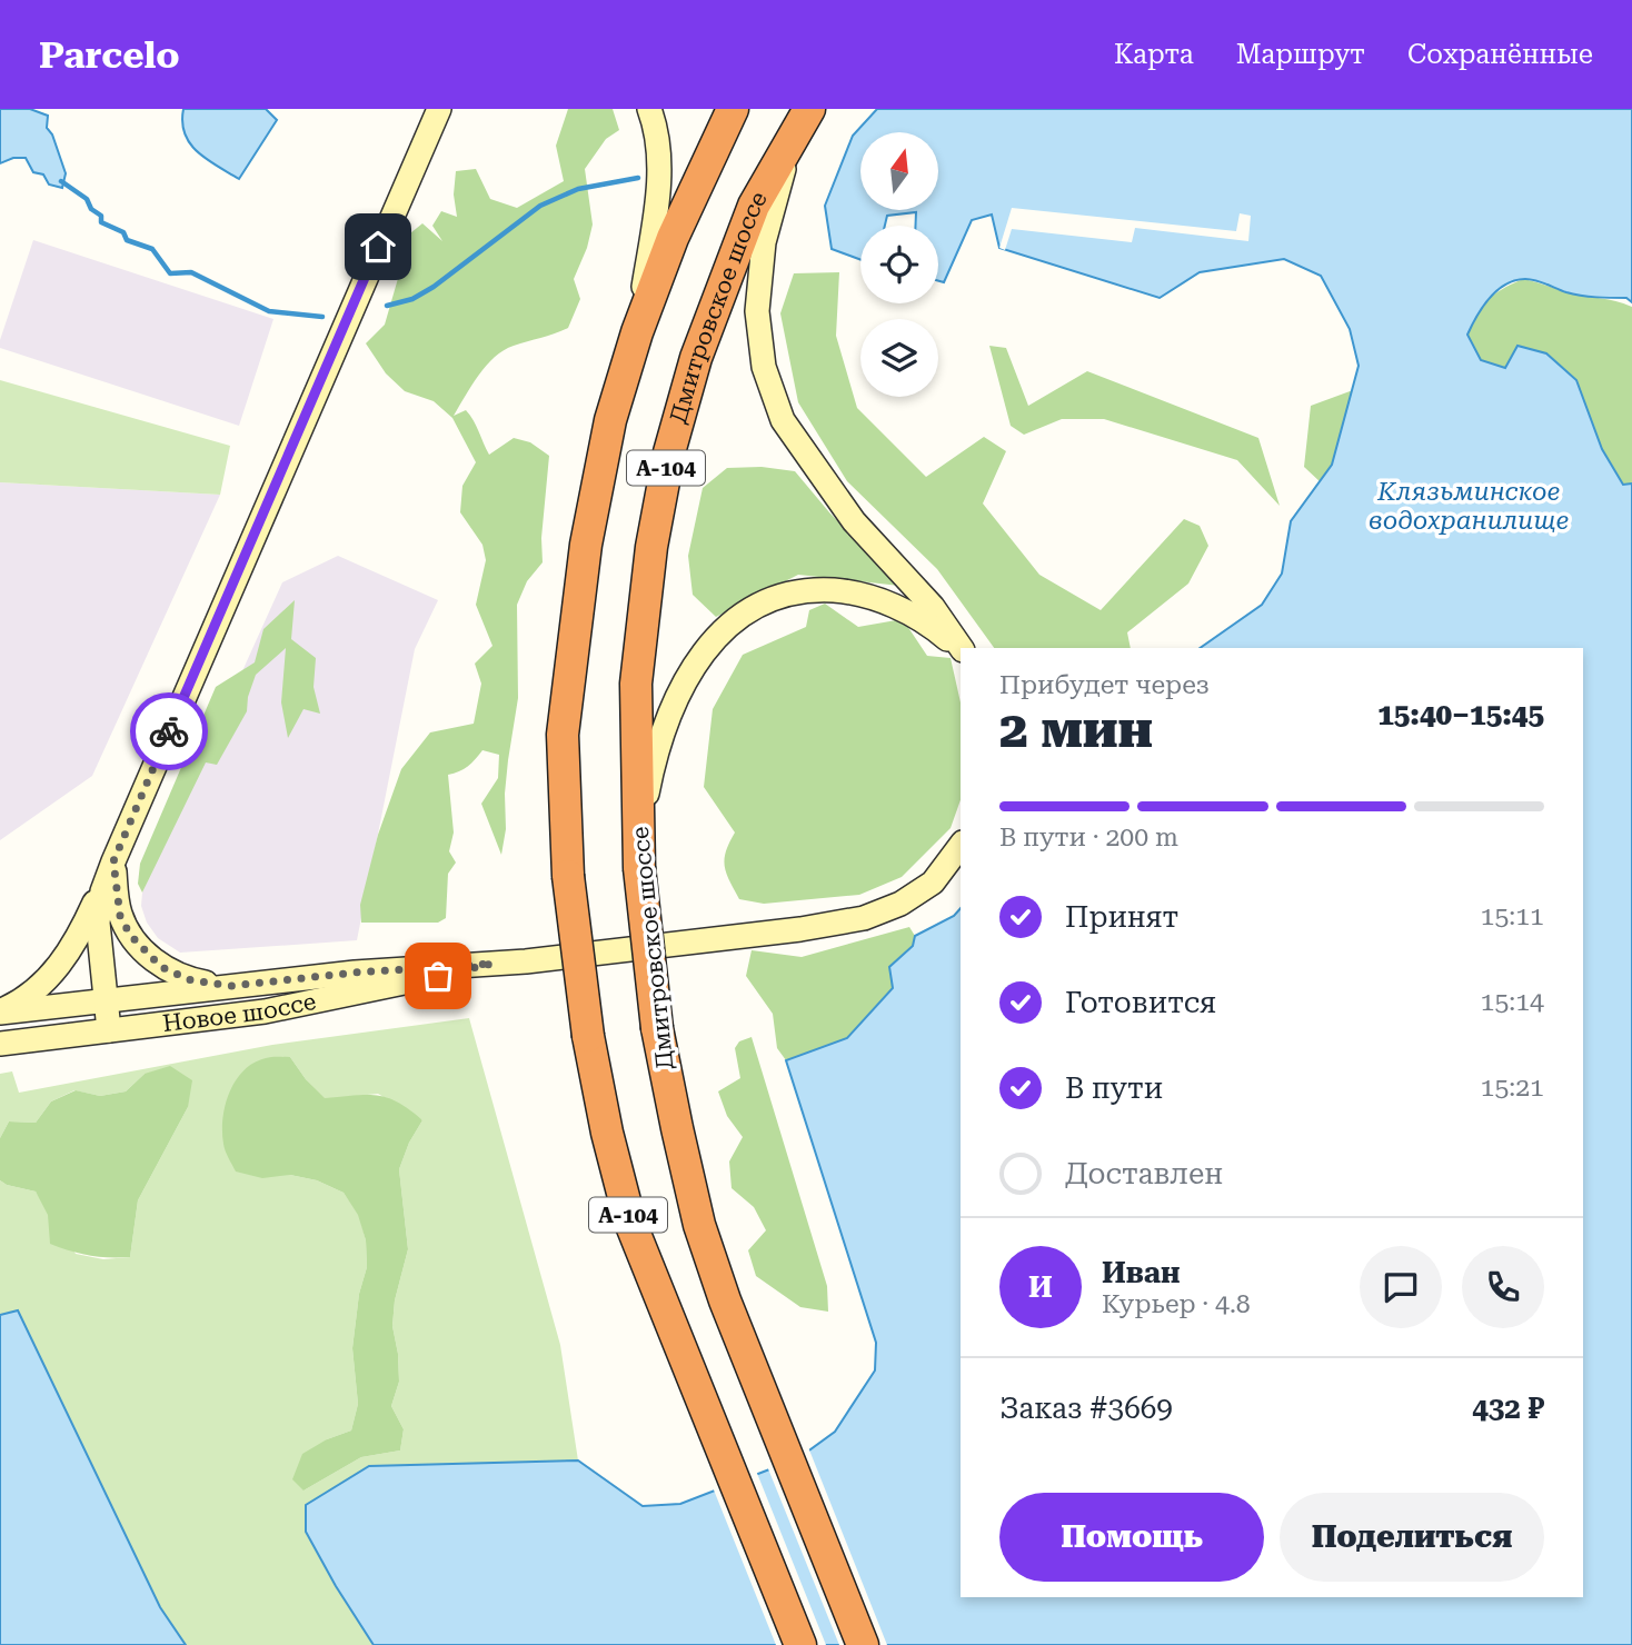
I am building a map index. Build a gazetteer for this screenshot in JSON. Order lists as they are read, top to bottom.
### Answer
{
  "streets": {
    "highway": ["Дмитровское шоссе", "А-104"],
    "main road": ["Новое шоссе"]
  },
  "water": ["Клязьминское водохранилище"],
  "north": "top",
  "page": {
    "header": "Parcelo",
    "nav": ["Карта", "Маршрут", "Сохранённые"],
    "heading": ["2 мин", "Прибудет через", "15:40–15:45"],
    "panel": [
      "Иван",
      "Курьер · 4.8",
      "Заказ #3669",
      "432 ₽"
    ],
    "bar": "В пути · 200 m",
    "list": [
      ["Принят", "15:11"],
      ["Готовится", "15:14"],
      ["В пути", "15:21"],
      "Доставлен"
    ],
    "round": "И",
    "buttons": ["Помощь", "Поделиться"]
  }
}
